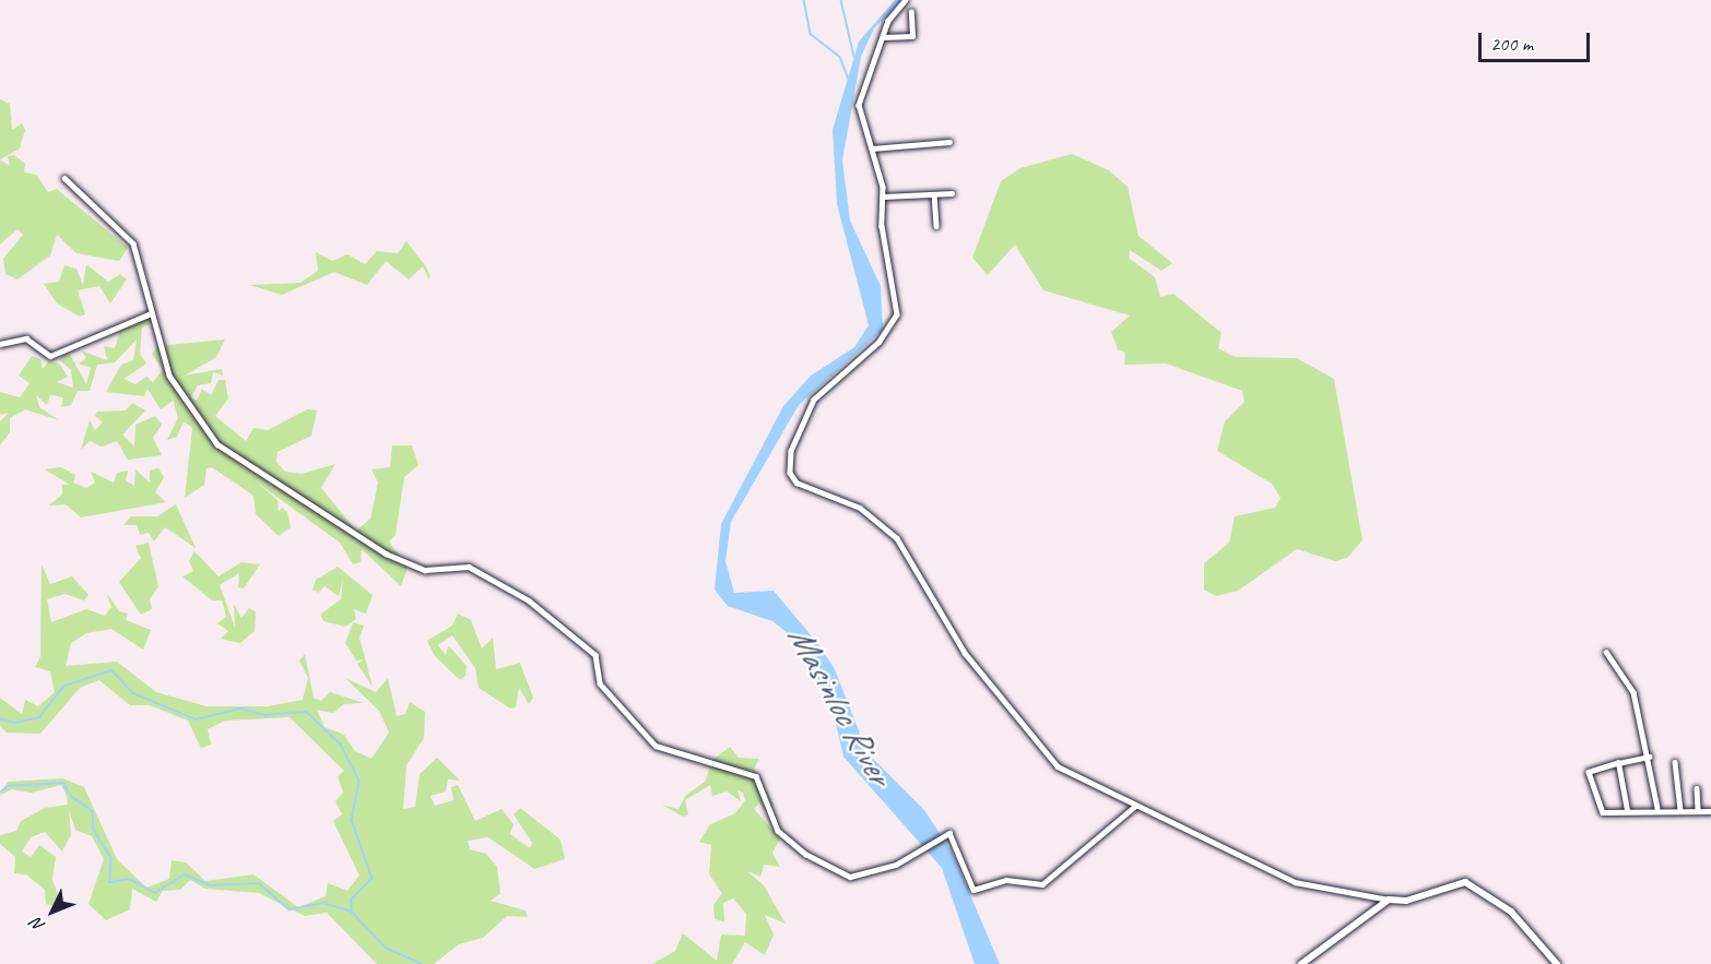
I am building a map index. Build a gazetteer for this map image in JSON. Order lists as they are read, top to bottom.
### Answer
{
  "water": ["Masinloc River"],
  "scale_bar": "200 m",
  "north": "bottom left"
}
